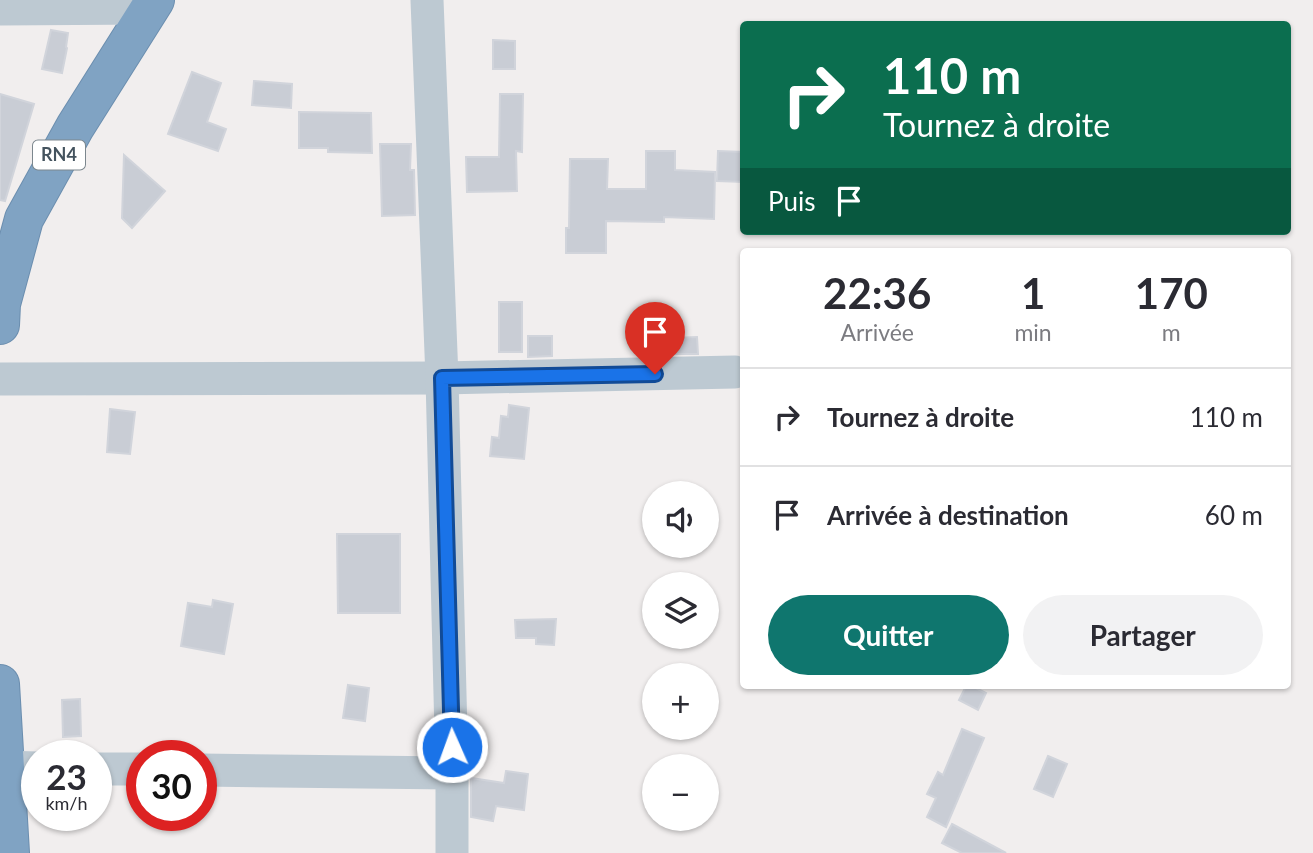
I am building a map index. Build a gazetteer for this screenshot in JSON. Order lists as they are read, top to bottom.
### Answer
{
  "streets": {
    "highway": ["RN4"]
  },
  "page": {
    "turn": ["110 m", "Tournez à droite"],
    "then": "Puis",
    "eta": [
      "22:36",
      "Arrivée",
      "1",
      "min",
      "170",
      "m"
    ],
    "list": [
      {
        "name": "Tournez à droite",
        "value": "110 m"
      },
      {
        "name": "Arrivée à destination",
        "value": "60 m"
      }
    ],
    "map_buttons": ["+", "−"],
    "buttons": ["Quitter", "Partager"],
    "speed": "23 km/h",
    "limit": "30"
  }
}
